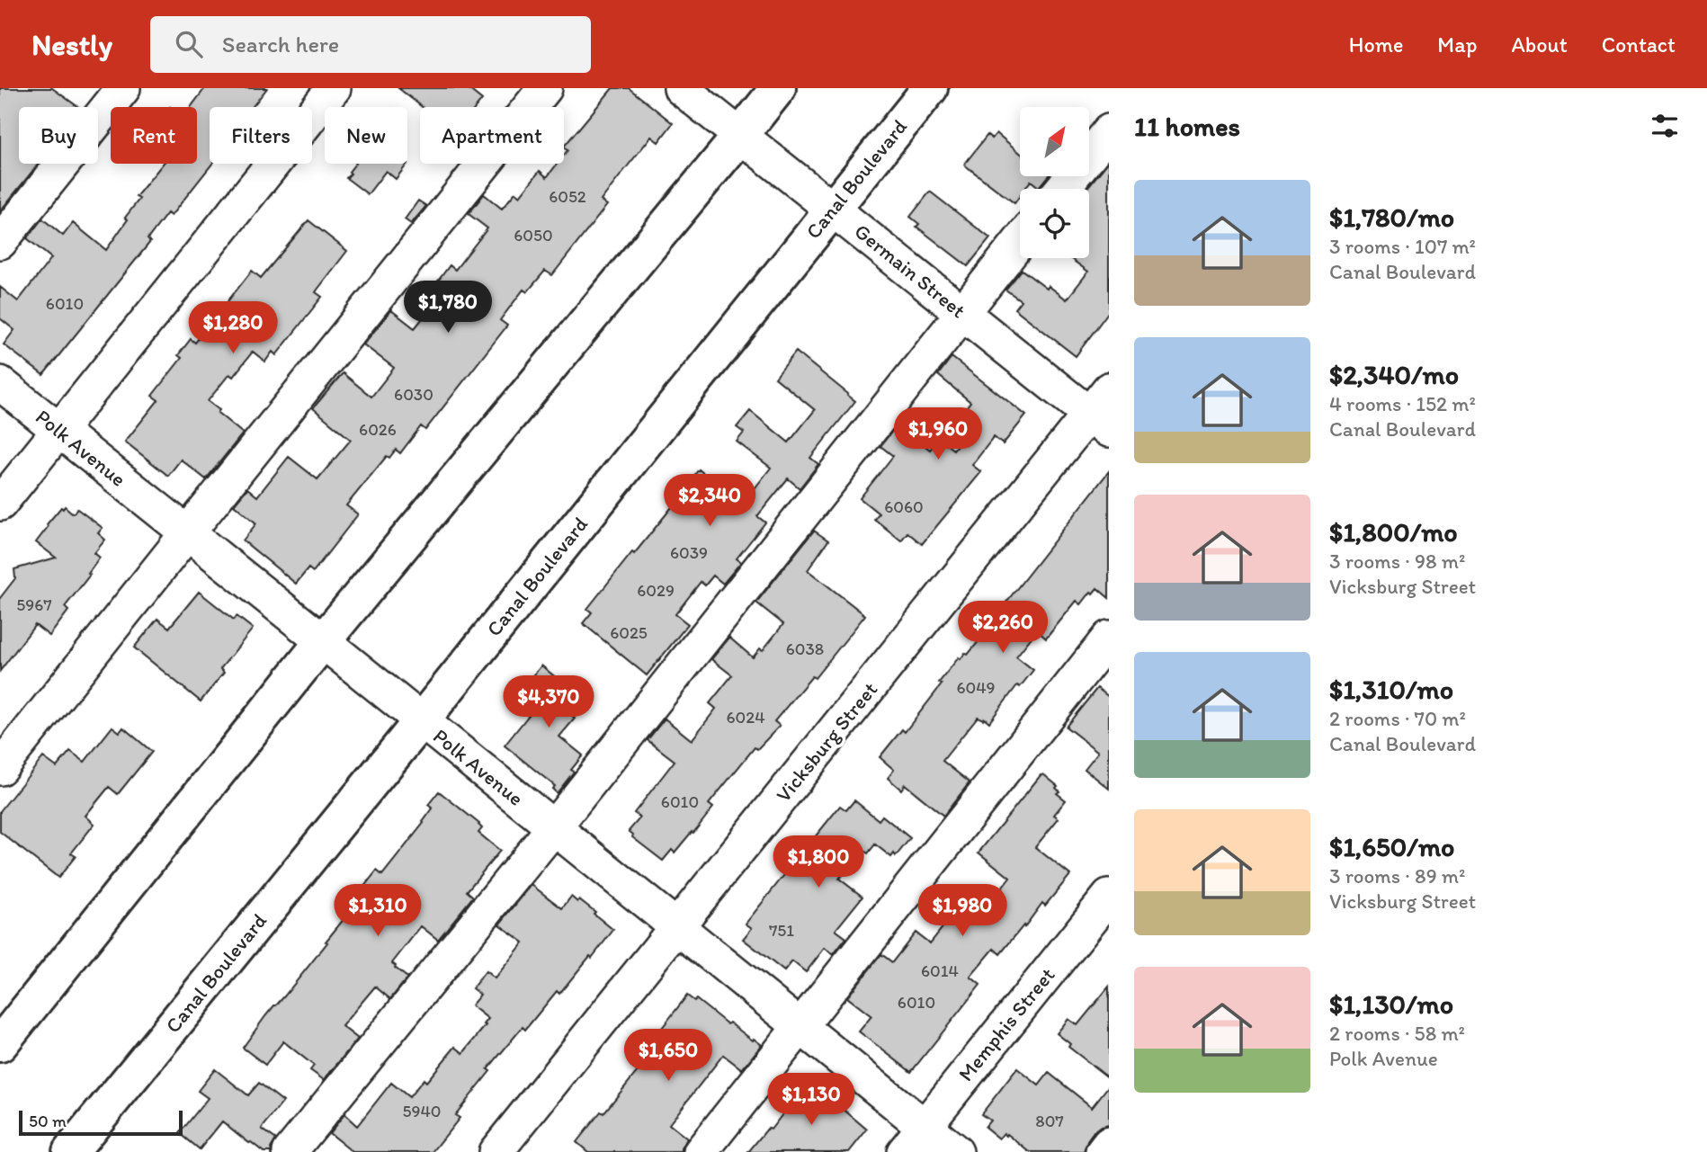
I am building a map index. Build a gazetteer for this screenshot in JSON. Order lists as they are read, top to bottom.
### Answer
{
  "streets": {
    "main road": ["Canal Boulevard"],
    "street": [
      "Germain Street",
      "Polk Avenue",
      "Vicksburg Street",
      "Memphis Street"
    ]
  },
  "crossings": [
    ["Canal Boulevard", "Germain Street"],
    ["Canal Boulevard", "Polk Avenue"],
    ["Germain Street", "Vicksburg Street"],
    ["Polk Avenue", "Vicksburg Street"],
    ["Polk Avenue", "Memphis Street"]
  ],
  "house_numbers": [
    "6052",
    "6050",
    "6010",
    "6030",
    "6026",
    "6060",
    "6039",
    "6029",
    "5967",
    "6025",
    "6038",
    "6049",
    "6024",
    "6010",
    "751",
    "6014",
    "6010",
    "5940",
    "807"
  ],
  "scale_bar": "50 m",
  "north": "top right",
  "page": {
    "header": "Nestly",
    "search": "Search here",
    "nav": [
      "Home",
      "Map",
      "About",
      "Contact"
    ],
    "heading": "11 homes",
    "chip": [
      "Buy",
      "Rent",
      "Filters",
      "New",
      "Apartment"
    ],
    "list": [
      {
        "name": "$1,780/mo",
        "note": "3 rooms · 107 m² · Canal Boulevard"
      },
      {
        "name": "$2,340/mo",
        "note": "4 rooms · 152 m² · Canal Boulevard"
      },
      {
        "name": "$1,800/mo",
        "note": "3 rooms · 98 m² · Vicksburg Street"
      },
      {
        "name": "$1,310/mo",
        "note": "2 rooms · 70 m² · Canal Boulevard"
      },
      {
        "name": "$1,650/mo",
        "note": "3 rooms · 89 m² · Vicksburg Street"
      },
      {
        "name": "$1,130/mo",
        "note": "2 rooms · 58 m² · Polk Avenue"
      }
    ],
    "price": [
      "$1,780",
      "$1,280",
      "$1,960",
      "$2,340",
      "$2,260",
      "$4,370",
      "$1,800",
      "$1,310",
      "$1,980",
      "$1,650",
      "$1,130"
    ],
    "scale": "50 m"
  }
}
